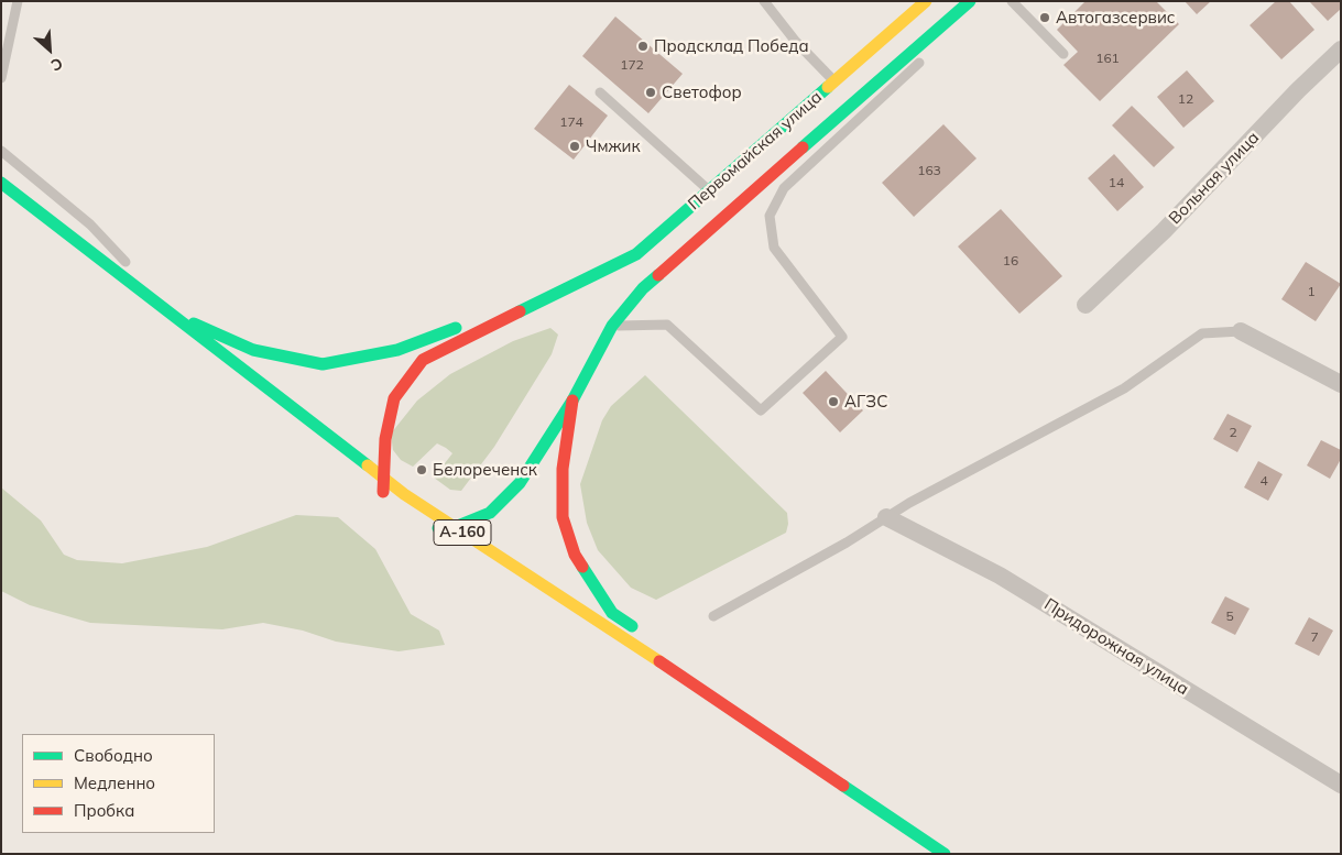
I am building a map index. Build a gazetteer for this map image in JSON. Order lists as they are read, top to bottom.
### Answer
{
  "streets": {
    "main road": ["Первомайская улица", "А-160"],
    "street": ["Вольная улица", "Придорожная улица"]
  },
  "places": [
    "Автогазсервис",
    "Продсклад Победа",
    "Светофор",
    "Чмжик",
    "АГЗС",
    "Белореченск"
  ],
  "house_numbers": [
    "161",
    "172",
    "12",
    "174",
    "163",
    "14",
    "16",
    "1",
    "2",
    "4",
    "5",
    "7"
  ],
  "legend": ["Свободно", "Медленно", "Пробка"],
  "north": "bottom right"
}
